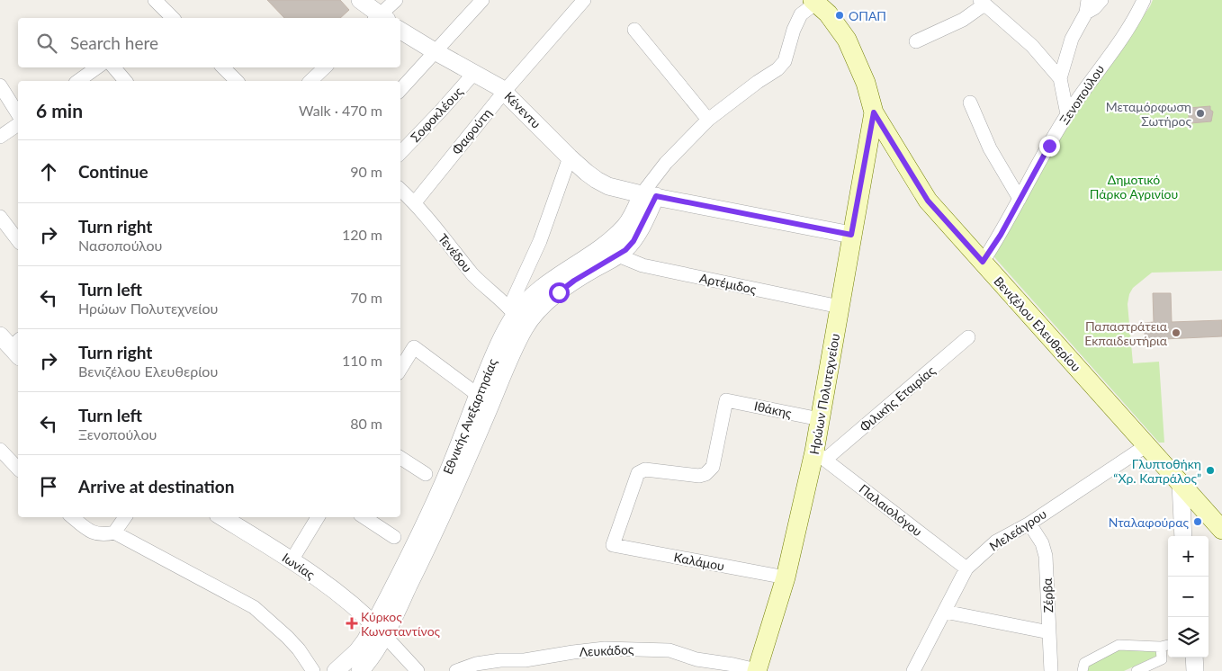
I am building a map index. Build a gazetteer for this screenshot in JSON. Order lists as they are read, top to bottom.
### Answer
{
  "streets": {
    "main road": ["Βενιζέλου Ελευθερίου", "Ηρώων Πολυτεχνείου"],
    "street": [
      "Ξενοπούλου",
      "Κένεντυ",
      "Σοφοκλέους",
      "Φαφούτη",
      "Τενέδου",
      "Αρτέμιδος",
      "Φιλικής Εταιρίας",
      "Ιθάκης",
      "Εθνικής Ανεξαρτησίας",
      "Παλαιολόγου",
      "Μελεάγρου",
      "Καλάμου",
      "Ιωνίας",
      "Ζέρβα",
      "Λευκάδος"
    ]
  },
  "crossings": [
    ["Ξενοπούλου", "Βενιζέλου Ελευθερίου"],
    ["Κένεντυ", "Σοφοκλέους"],
    ["Κένεντυ", "Φαφούτη"],
    ["Κένεντυ", "Ηρώων Πολυτεχνείου"],
    ["Κένεντυ", "Εθνικής Ανεξαρτησίας"],
    ["Φαφούτη", "Τενέδου"],
    ["Τενέδου", "Εθνικής Ανεξαρτησίας"],
    ["Αρτέμιδος", "Ηρώων Πολυτεχνείου"],
    ["Βενιζέλου Ελευθερίου", "Ηρώων Πολυτεχνείου"],
    ["Βενιζέλου Ελευθερίου", "Μελεάγρου"],
    ["Ηρώων Πολυτεχνείου", "Φιλικής Εταιρίας"],
    ["Ηρώων Πολυτεχνείου", "Ιθάκης"],
    ["Ηρώων Πολυτεχνείου", "Παλαιολόγου"],
    ["Ηρώων Πολυτεχνείου", "Καλάμου"],
    ["Ηρώων Πολυτεχνείου", "Λευκάδος"],
    ["Φιλικής Εταιρίας", "Παλαιολόγου"],
    ["Ιθάκης", "Καλάμου"],
    ["Εθνικής Ανεξαρτησίας", "Ιωνίας"],
    ["Παλαιολόγου", "Μελεάγρου"],
    ["Μελεάγρου", "Ζέρβα"]
  ],
  "parks": ["Δημοτικό Πάρκο Αγρινίου"],
  "places": {
    "other": [
      "ΟΠΑΠ",
      "Μεταμόρφωση Σωτήρος",
      "Παπαστράτεια Εκπαιδευτήρια",
      "Γλυπτοθήκη “Χρ. Καπράλος”",
      "Νταλαφούρας"
    ],
    "health": ["Κύρκος Κωνσταντίνος"]
  },
  "page": {
    "search": "Search here",
    "heading": ["6 min", "Walk · 470 m"],
    "list": [
      ["Continue", "90 m"],
      ["Turn right", "Νασοπούλου", "120 m"],
      ["Turn left", "Ηρώων Πολυτεχνείου", "70 m"],
      ["Turn right", "Βενιζέλου Ελευθερίου", "110 m"],
      ["Turn left", "Ξενοπούλου", "80 m"],
      "Arrive at destination"
    ],
    "map_buttons": ["+", "−"]
  }
}
